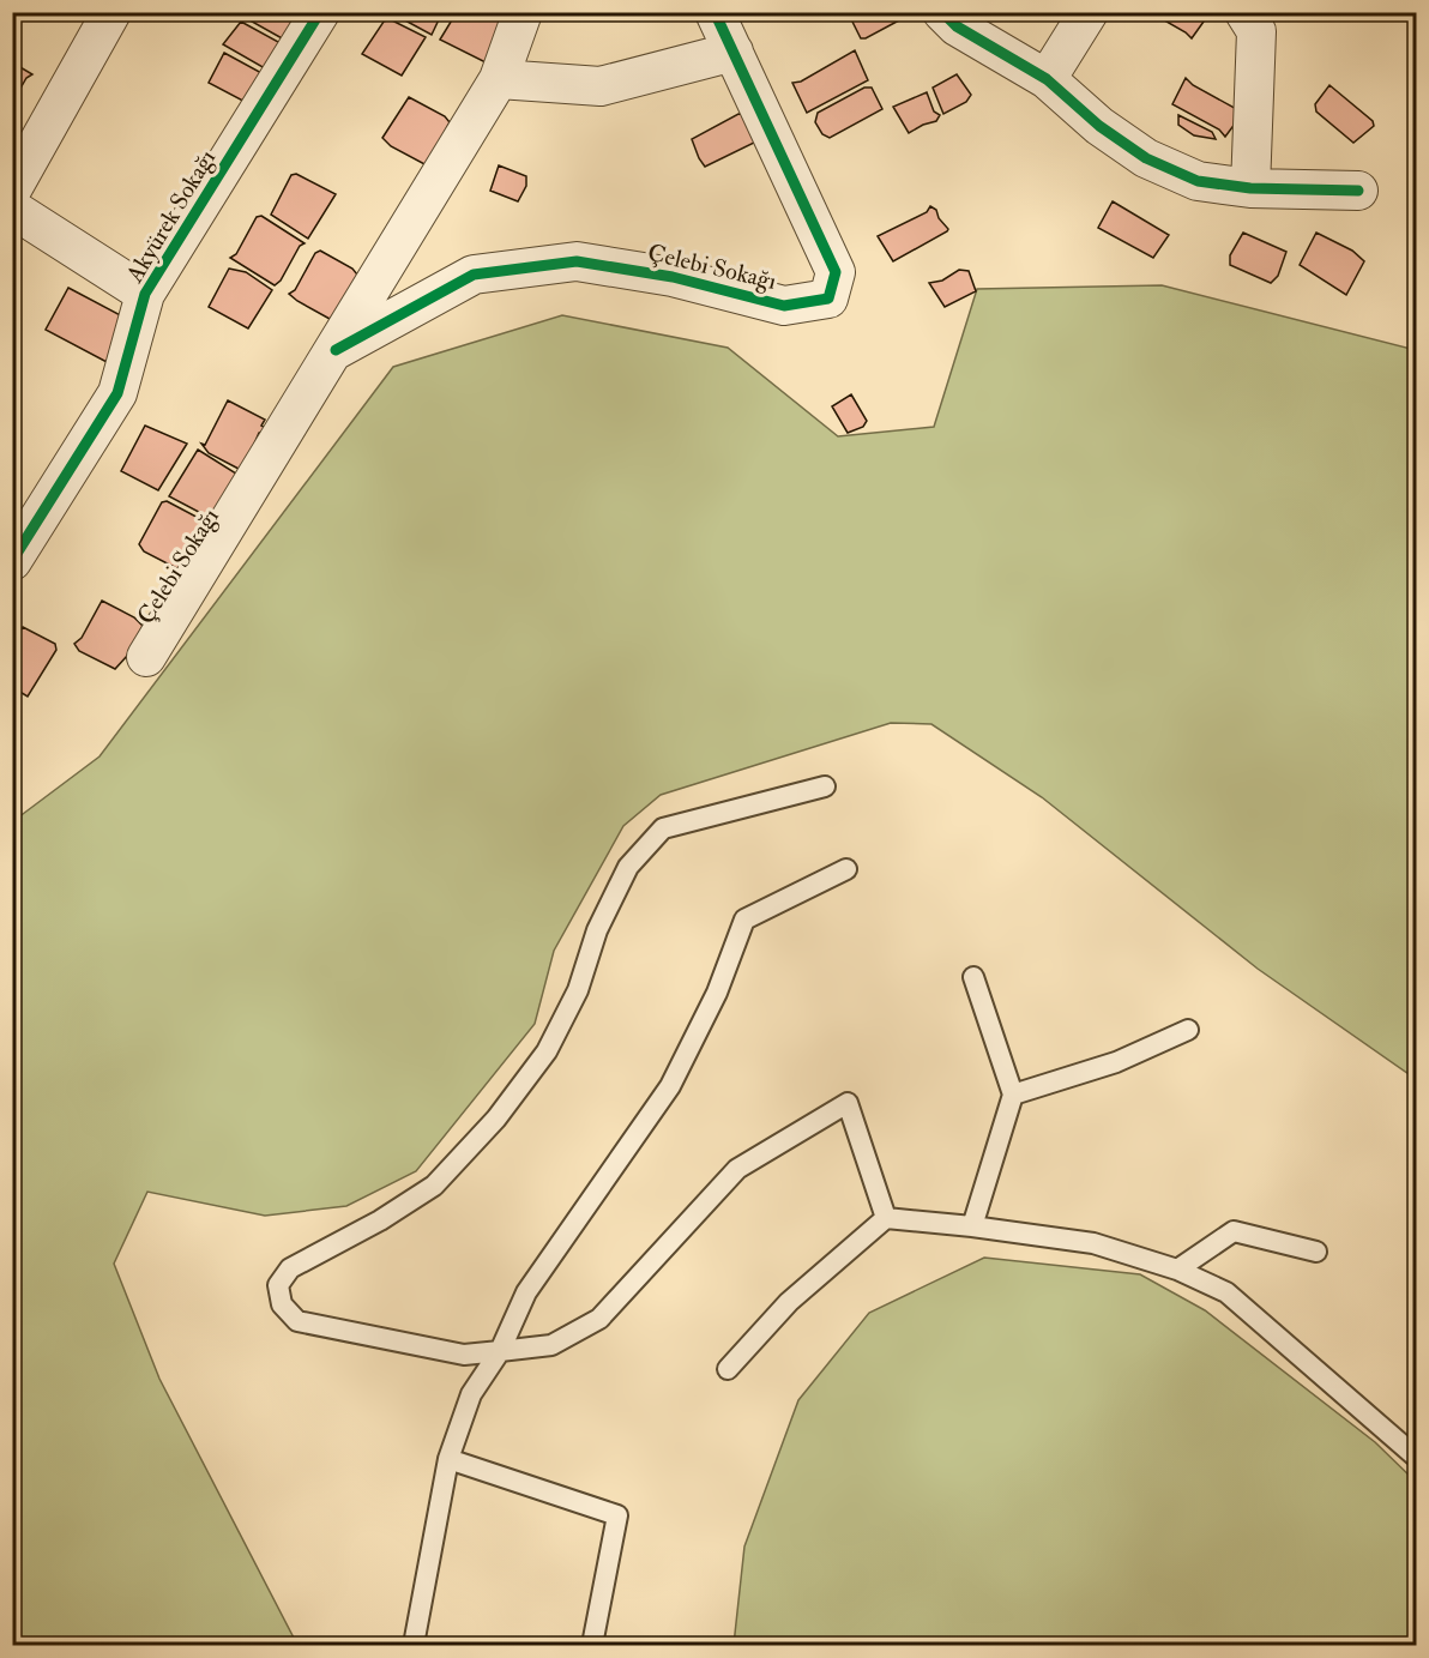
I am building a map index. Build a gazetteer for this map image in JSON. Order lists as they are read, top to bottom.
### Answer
{
  "streets": {
    "street": ["Akyürek Sokağı", "Çelebi Sokağı"]
  }
}
